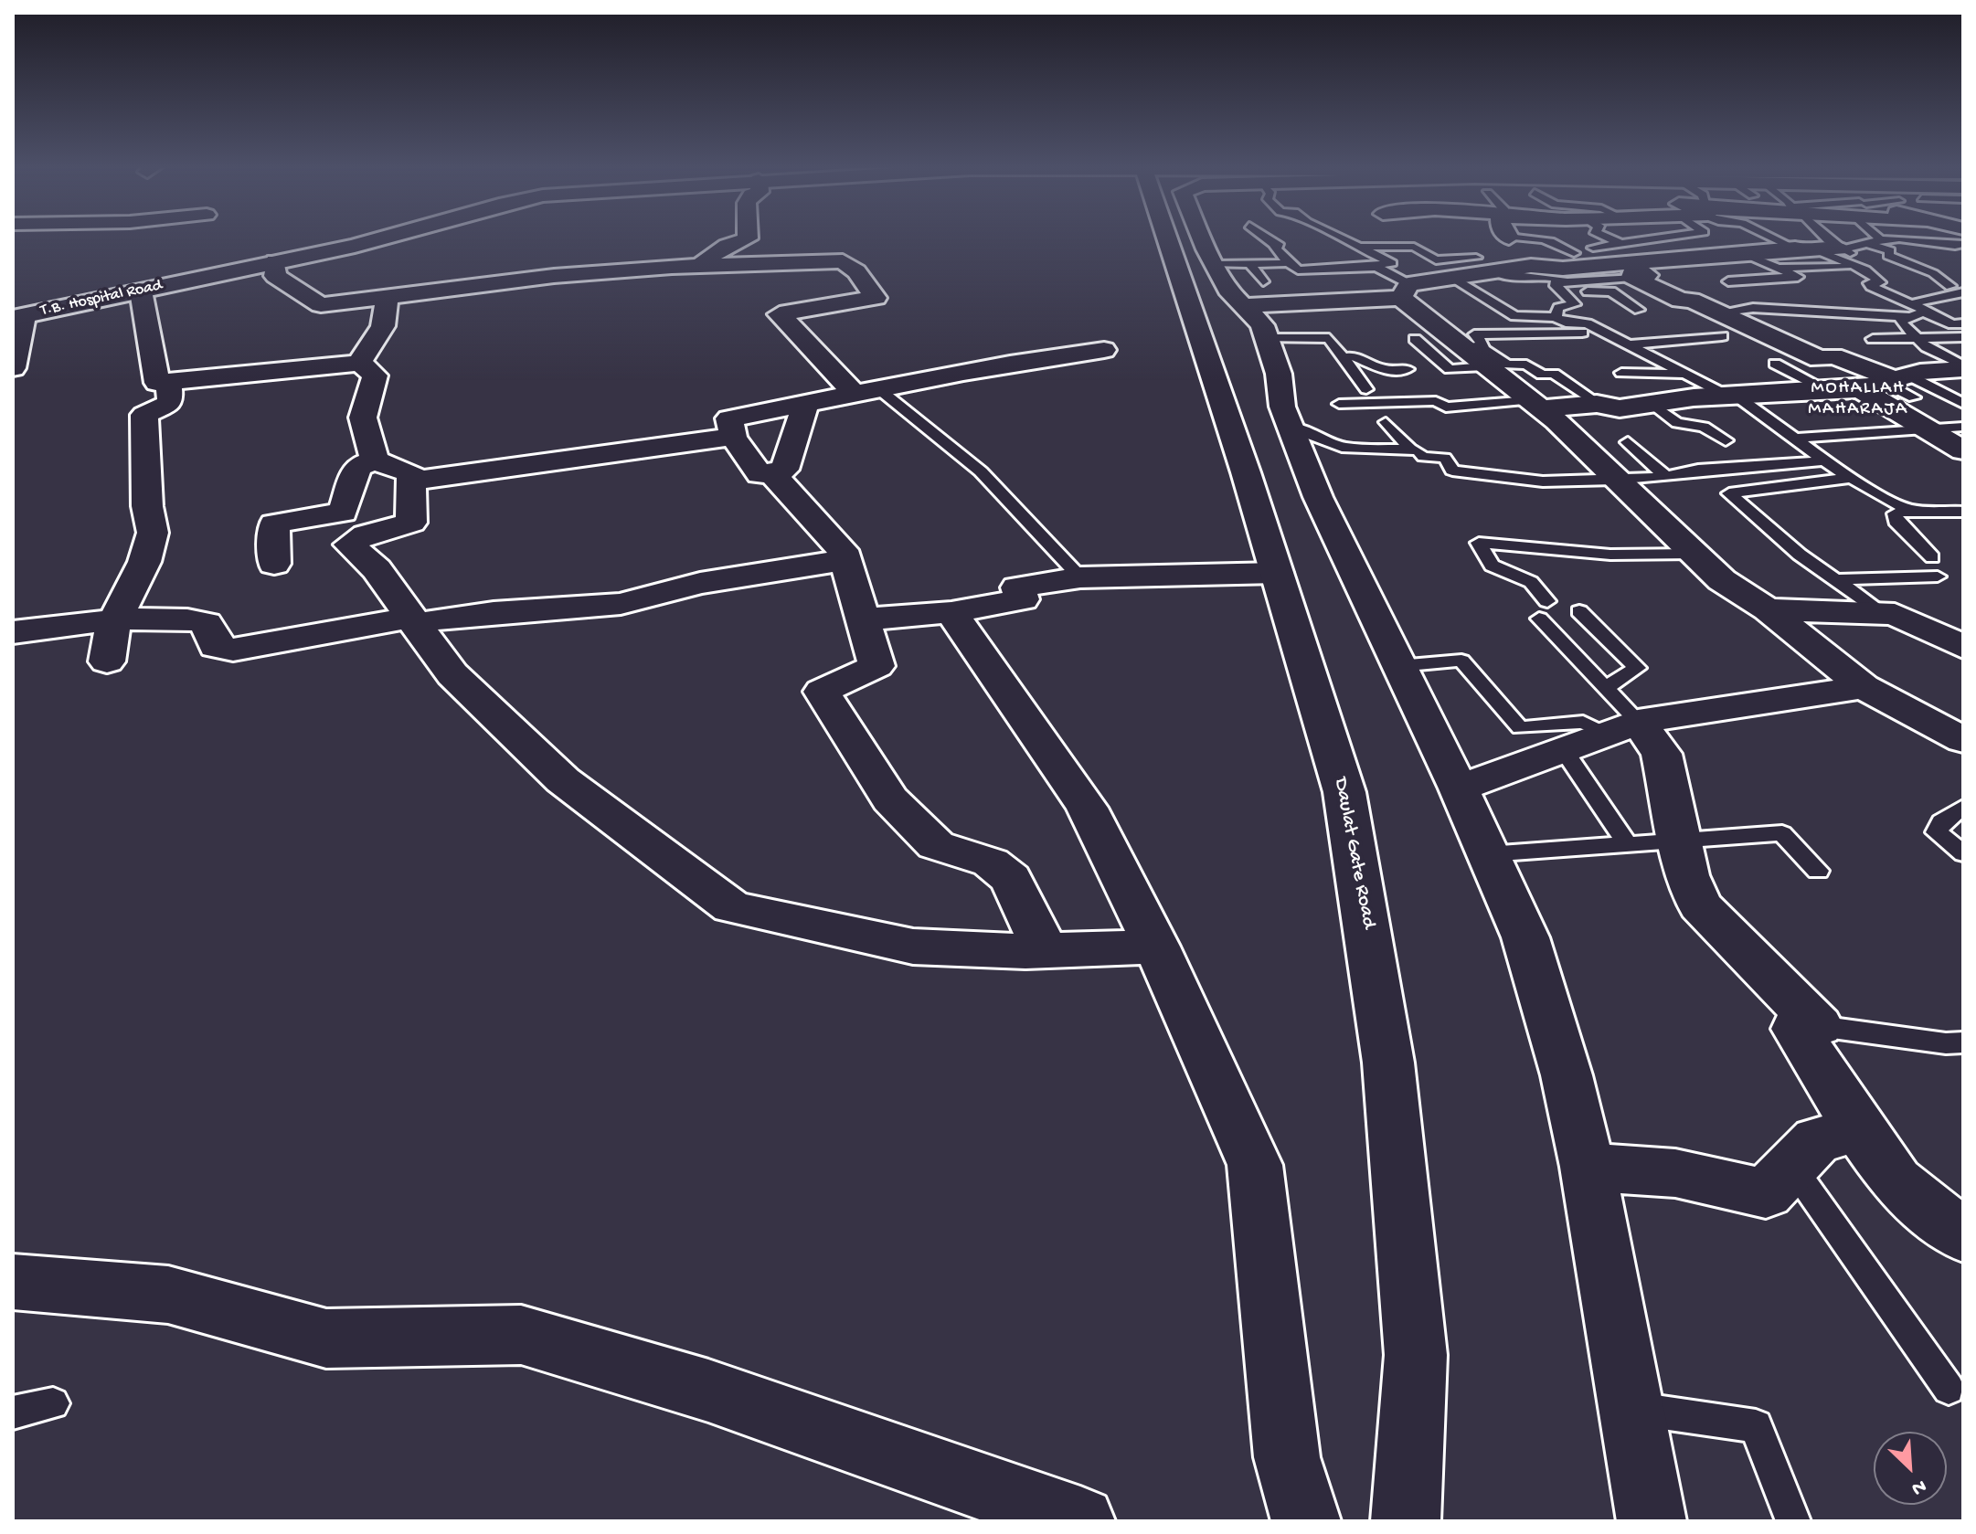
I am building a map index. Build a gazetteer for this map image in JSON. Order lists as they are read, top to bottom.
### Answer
{
  "streets": {
    "street": ["T.B. Hospital Road", "Daulat Gate Road"]
  },
  "districts": ["MOHALLAH MAHARAJA"],
  "north": "bottom right"
}
